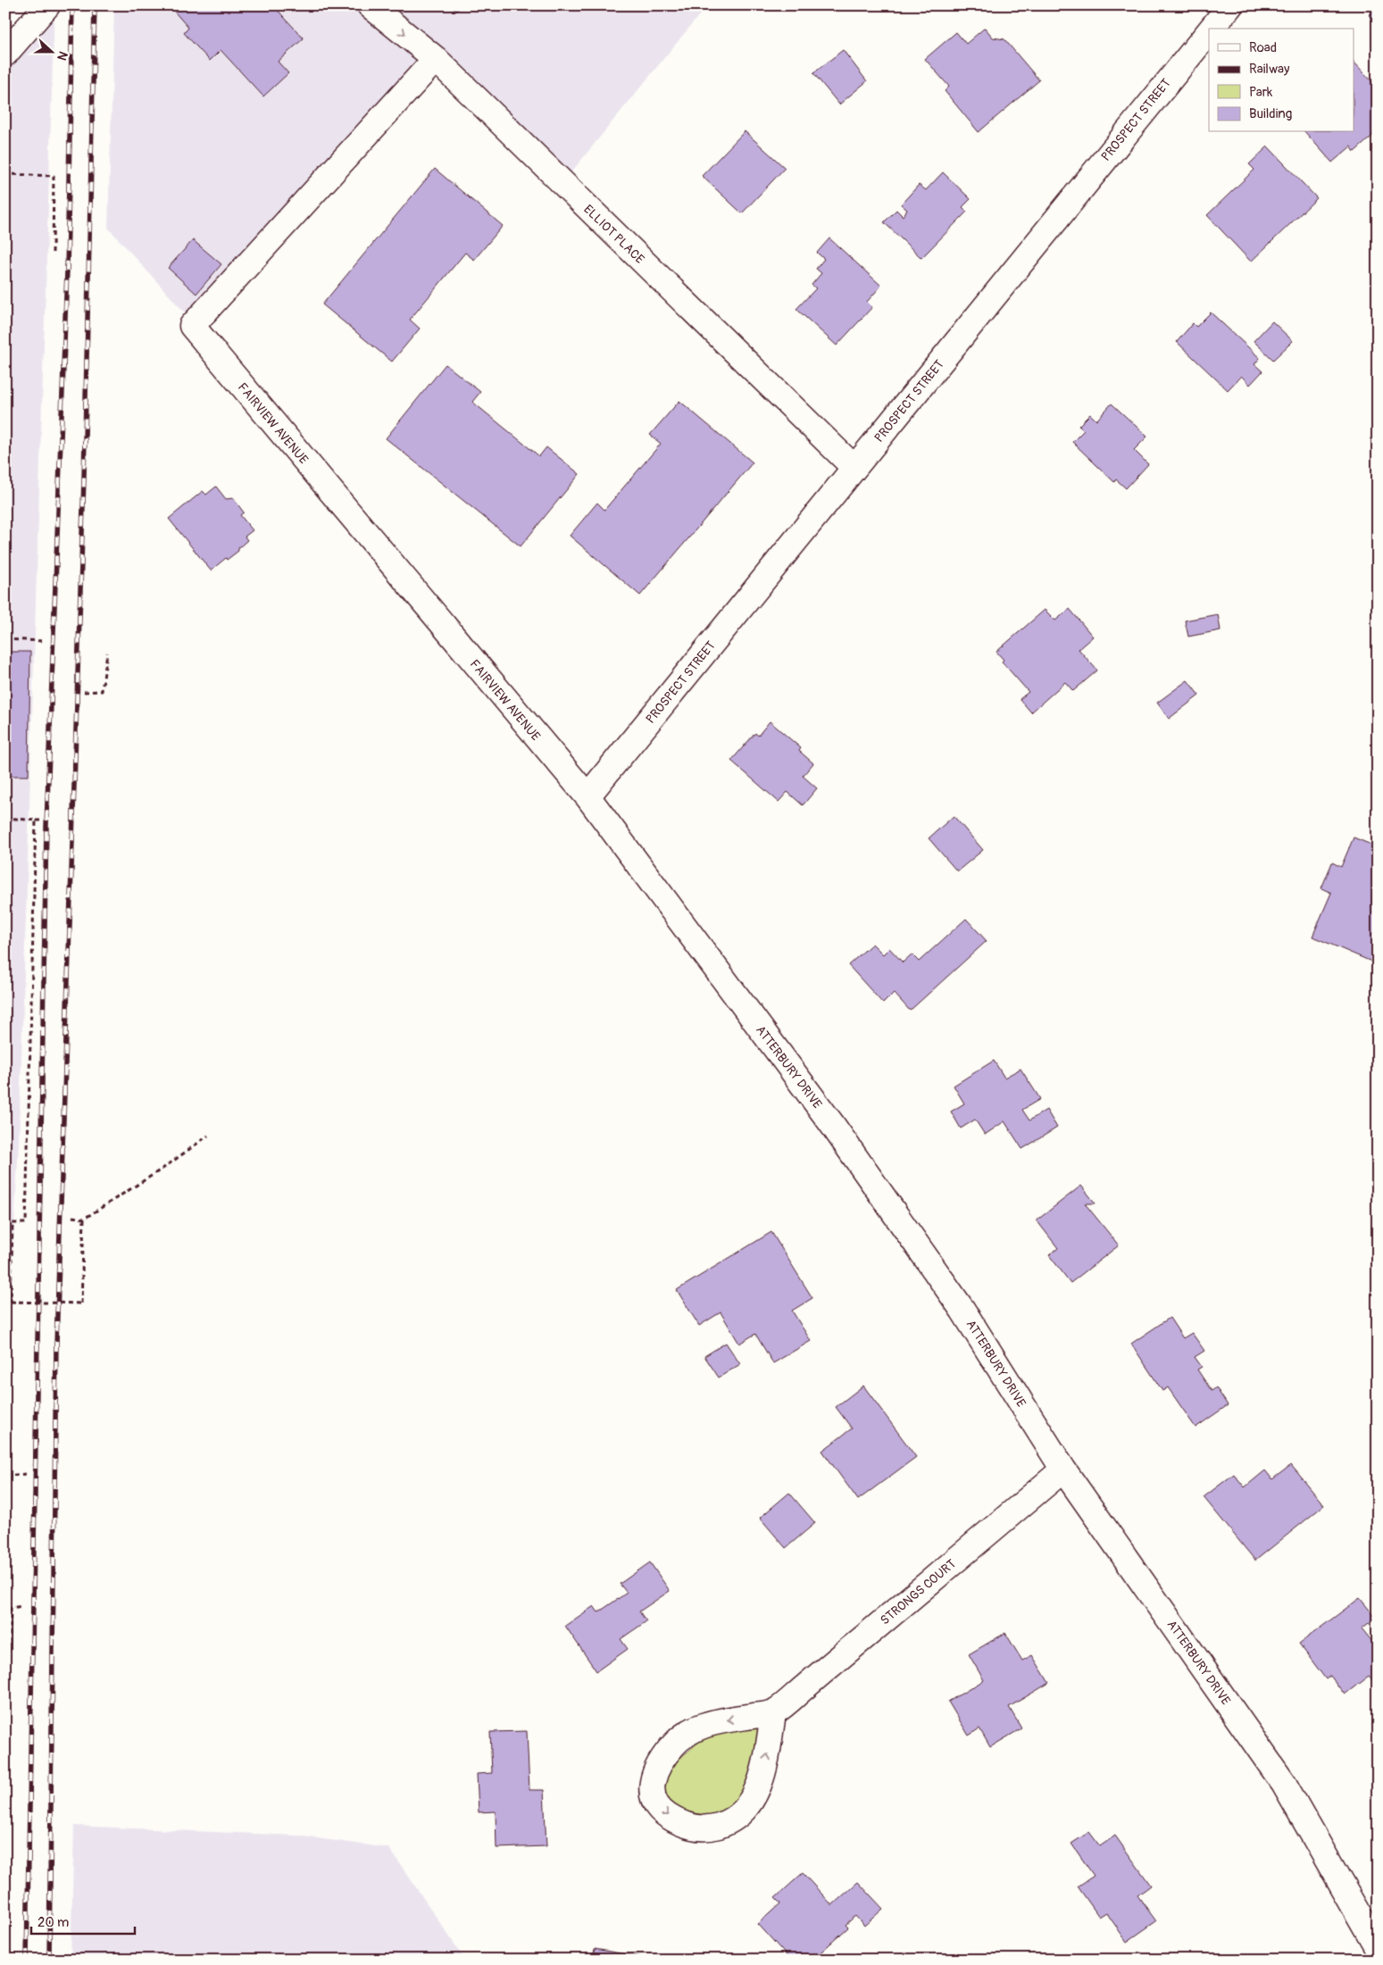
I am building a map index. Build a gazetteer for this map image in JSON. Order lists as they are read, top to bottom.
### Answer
{
  "streets": {
    "street": [
      "PROSPECT STREET",
      "ELLIOT PLACE",
      "FAIRVIEW AVENUE",
      "ATTERBURY DRIVE",
      "STRONGS COURT"
    ]
  },
  "crossings": [
    ["PROSPECT STREET", "ELLIOT PLACE"],
    ["PROSPECT STREET", "FAIRVIEW AVENUE"],
    ["PROSPECT STREET", "ATTERBURY DRIVE"],
    ["ELLIOT PLACE", "FAIRVIEW AVENUE"],
    ["FAIRVIEW AVENUE", "ATTERBURY DRIVE"],
    ["ATTERBURY DRIVE", "STRONGS COURT"]
  ],
  "legend": [
    "Road",
    "Railway",
    "Park",
    "Building"
  ],
  "scale_bar": "20 m",
  "north": "right"
}
